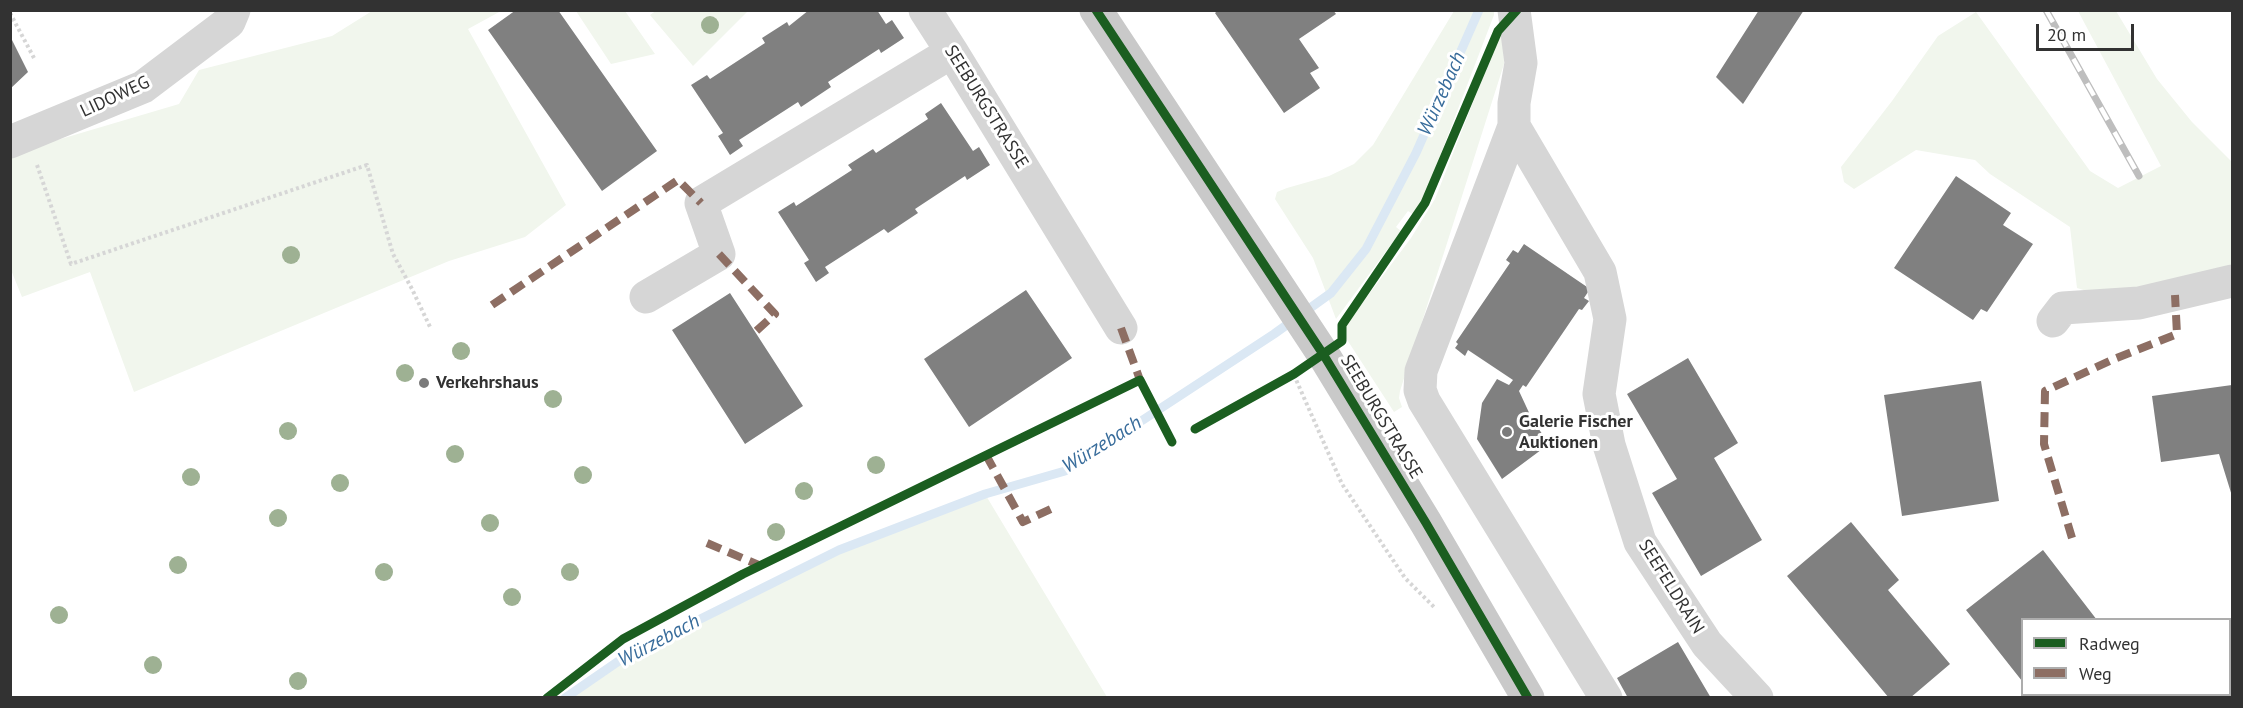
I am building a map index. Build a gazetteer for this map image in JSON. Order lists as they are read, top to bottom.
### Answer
{
  "streets": {
    "main road": ["SEEBURGSTRASSE"],
    "street": ["LIDOWEG", "SEEFELDRAIN"]
  },
  "water": ["Würzebach"],
  "places": ["Verkehrshaus", "Galerie Fischer Auktionen"],
  "legend": ["Radweg", "Weg"],
  "scale_bar": "20 m"
}
